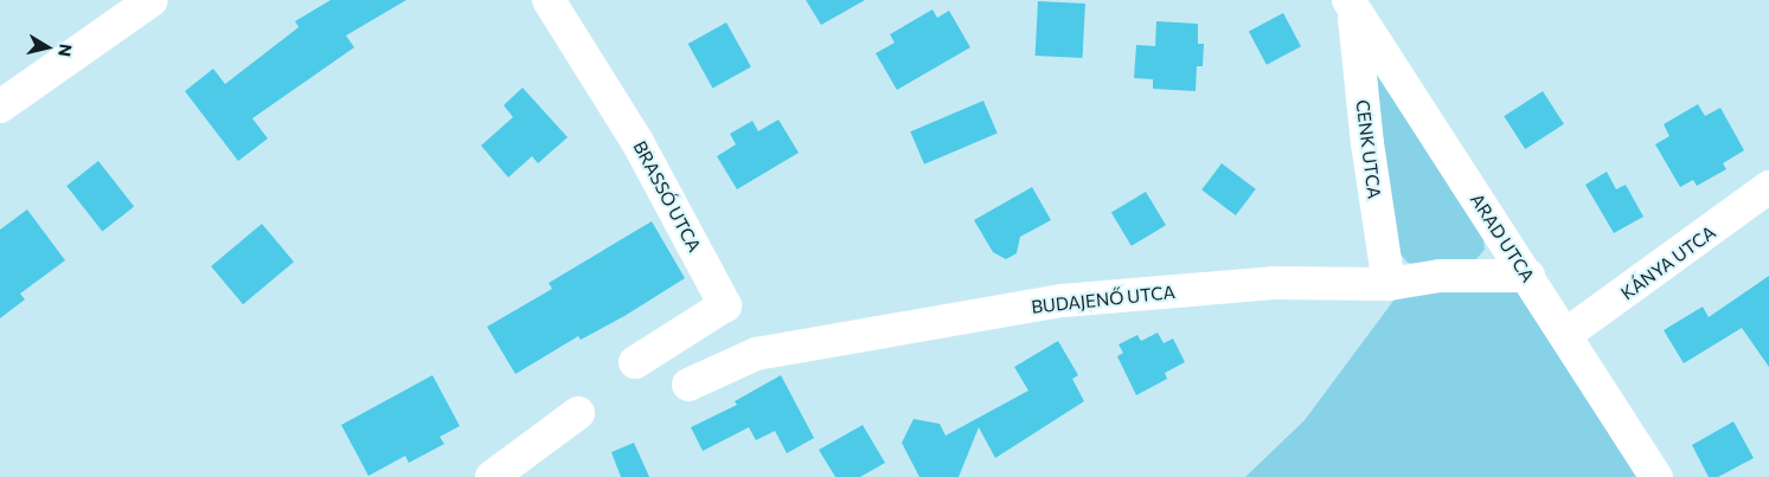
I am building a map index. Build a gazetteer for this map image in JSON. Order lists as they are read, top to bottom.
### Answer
{
  "streets": {
    "street": [
      "CENK UTCA",
      "BRASSÓ UTCA",
      "ARAD UTCA",
      "KÁNYA UTCA",
      "BUDAJENŐ UTCA"
    ]
  },
  "crossings": [
    ["CENK UTCA", "ARAD UTCA"],
    ["CENK UTCA", "BUDAJENŐ UTCA"],
    ["ARAD UTCA", "KÁNYA UTCA"],
    ["ARAD UTCA", "BUDAJENŐ UTCA"]
  ],
  "north": "right"
}
